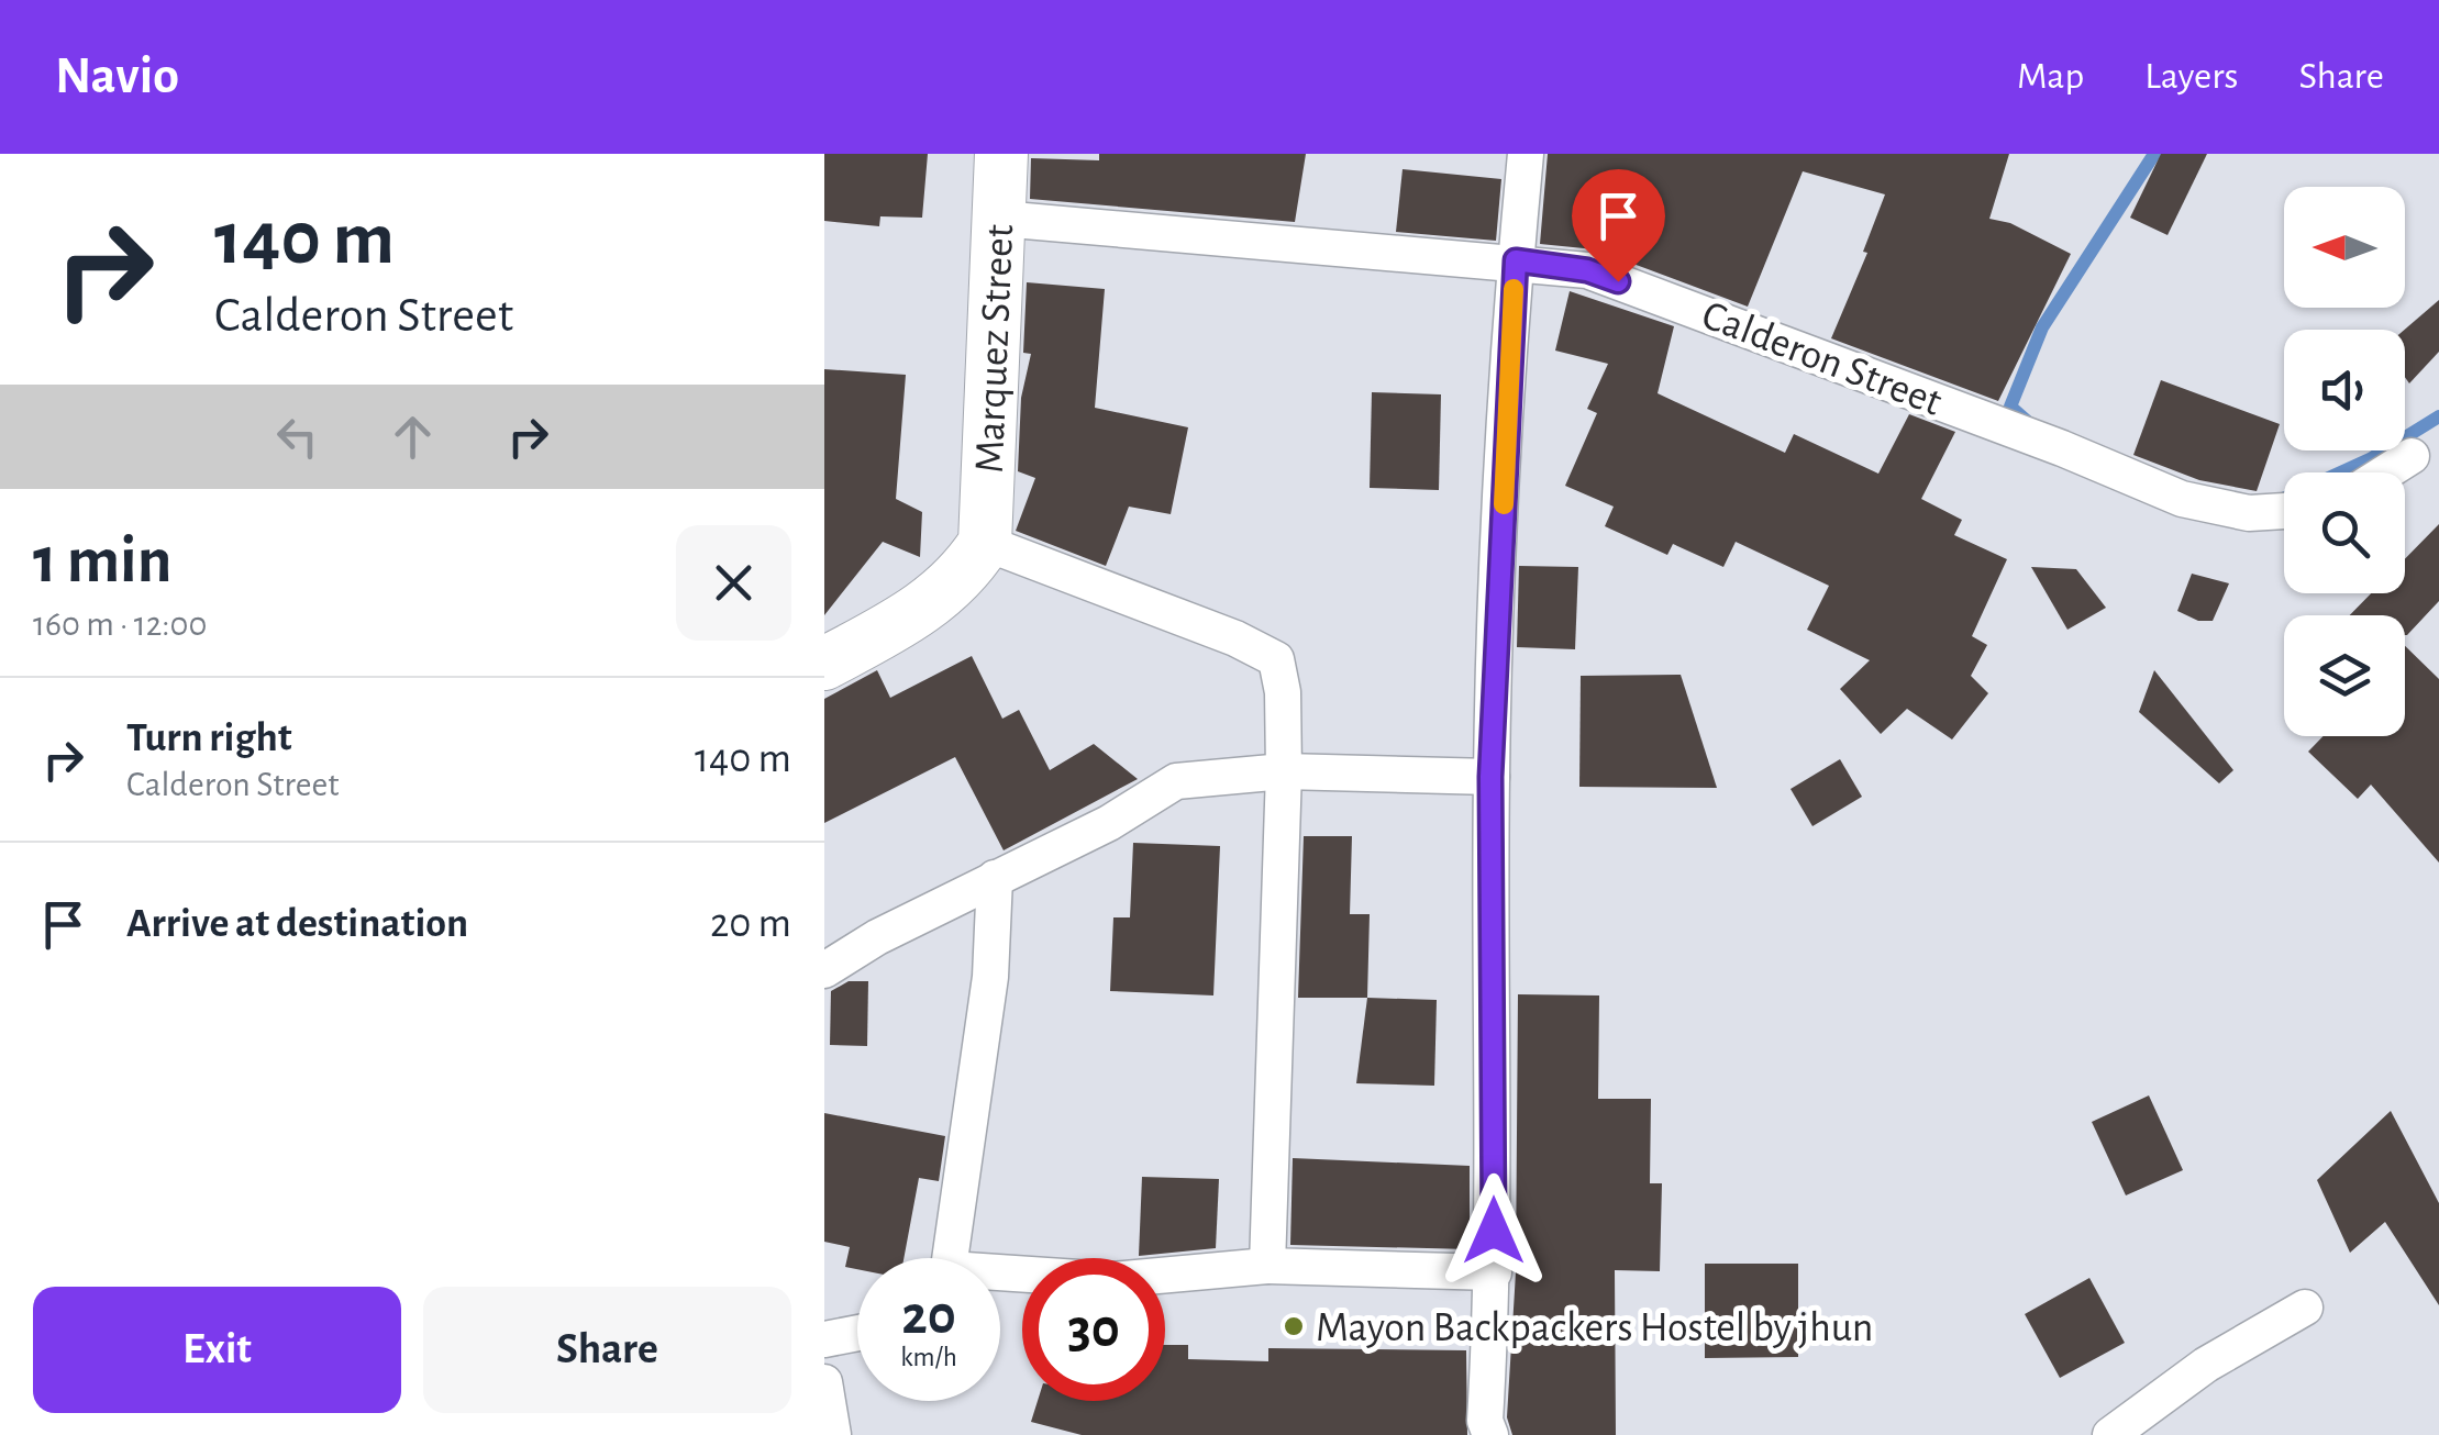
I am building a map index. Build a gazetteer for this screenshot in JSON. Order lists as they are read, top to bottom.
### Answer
{
  "streets": {
    "street": ["Marquez Street", "Calderon Street"]
  },
  "crossings": [
    ["Marquez Street", "Calderon Street"]
  ],
  "places": ["Mayon Backpackers Hostel by jhun"],
  "north": "left",
  "page": {
    "header": "Navio",
    "nav": ["Map", "Layers", "Share"],
    "turn": ["140 m", "Calderon Street"],
    "heading": ["1 min", "160 m · 12:00"],
    "list": [
      {
        "name": "Turn right",
        "note": "Calderon Street",
        "value": "140 m"
      },
      {
        "name": "Arrive at destination",
        "value": "20 m"
      }
    ],
    "speed": "20 km/h",
    "limit": "30",
    "buttons": ["Exit", "Share"]
  }
}
